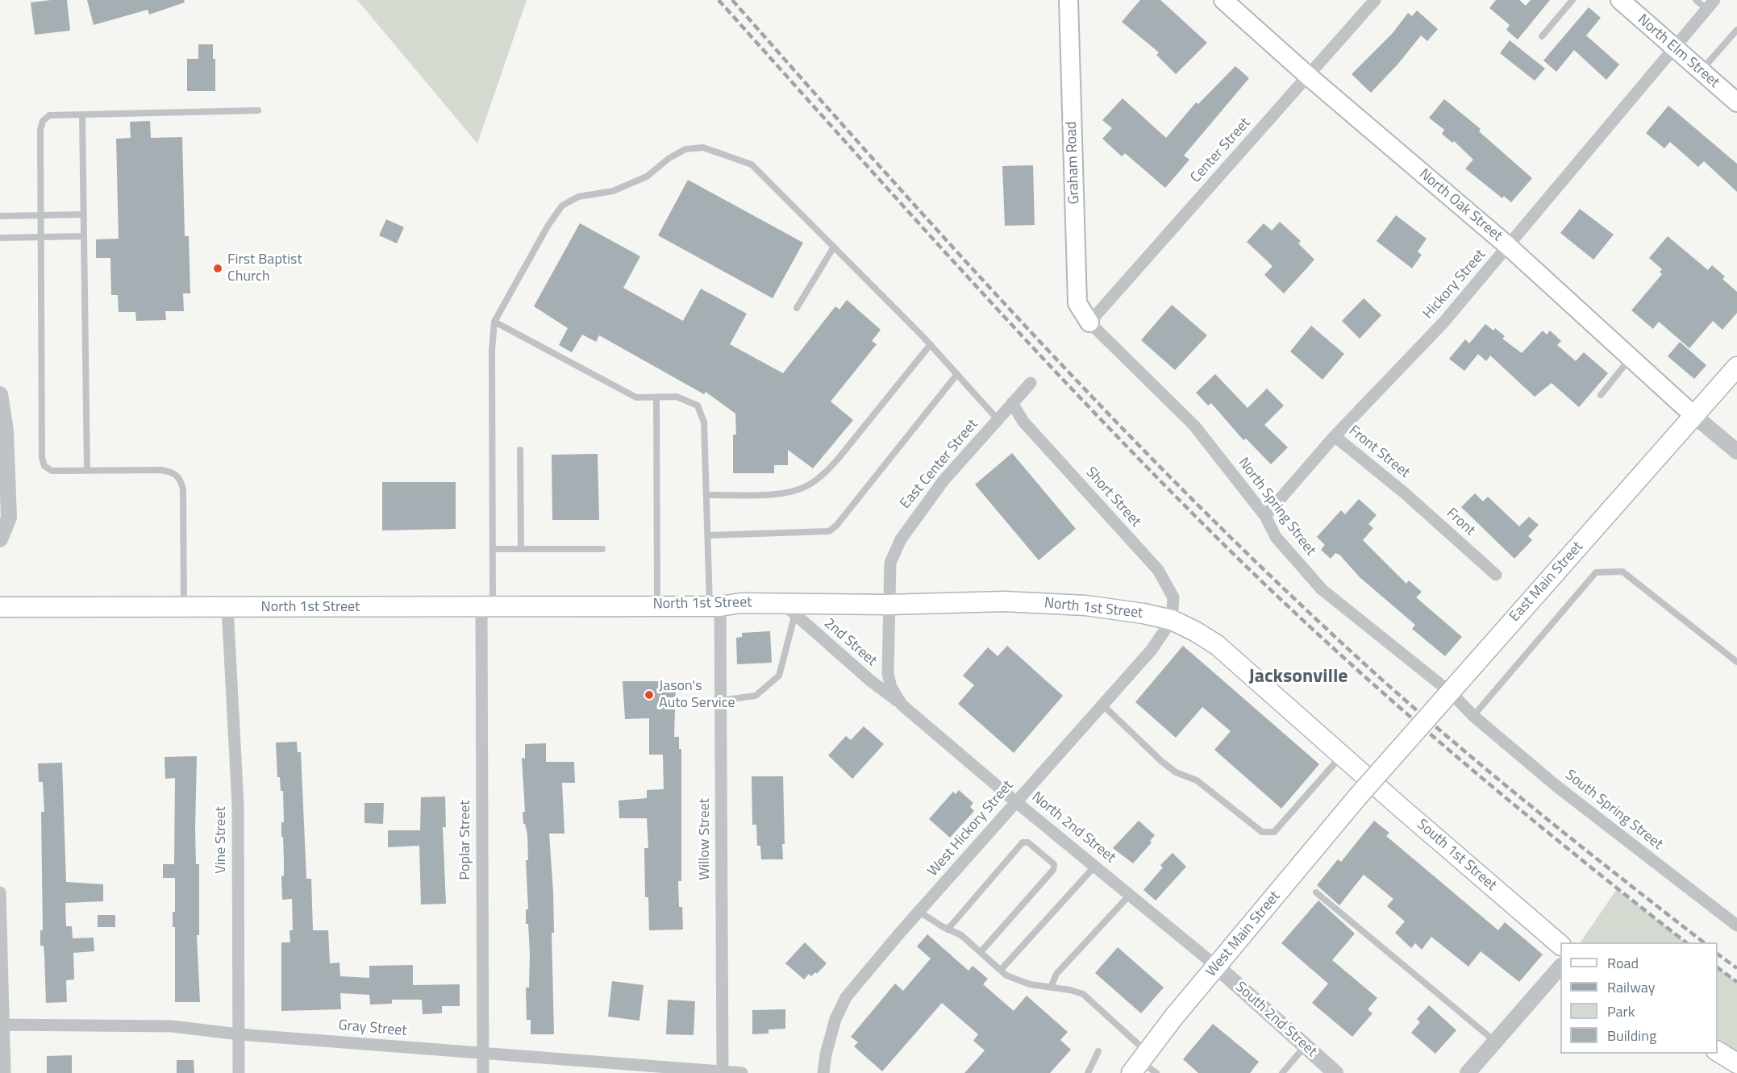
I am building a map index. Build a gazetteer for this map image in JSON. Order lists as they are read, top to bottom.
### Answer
{
  "streets": {
    "main road": [
      "North Elm Street",
      "Graham Road",
      "North Oak Street",
      "East Main Street",
      "North 1st Street",
      "South 1st Street",
      "West Main Street"
    ],
    "street": [
      "Center Street",
      "Hickory Street",
      "Front Street",
      "East Center Street",
      "Short Street",
      "North Spring Street",
      "Front",
      "2nd Street",
      "South Spring Street",
      "North 2nd Street",
      "West Hickory Street",
      "Willow Street",
      "Vine Street",
      "Poplar Street",
      "South 2nd Street",
      "Gray Street"
    ]
  },
  "crossings": [
    ["North Elm Street", "Hickory Street"],
    ["Center Street", "Graham Road"],
    ["Center Street", "North Oak Street"],
    ["Center Street", "North Spring Street"],
    ["Graham Road", "North Spring Street"],
    ["North Oak Street", "Hickory Street"],
    ["North Oak Street", "East Main Street"],
    ["Hickory Street", "Front Street"],
    ["Hickory Street", "North Spring Street"],
    ["Front Street", "Front"],
    ["East Center Street", "Short Street"],
    ["East Center Street", "North 1st Street"],
    ["East Center Street", "North 2nd Street"],
    ["Short Street", "North 1st Street"],
    ["Short Street", "West Hickory Street"],
    ["North Spring Street", "South Spring Street"],
    ["East Main Street", "West Main Street"],
    ["North 1st Street", "2nd Street"],
    ["North 1st Street", "North 2nd Street"],
    ["North 1st Street", "West Hickory Street"],
    ["North 1st Street", "Willow Street"],
    ["North 1st Street", "Vine Street"],
    ["North 1st Street", "Poplar Street"],
    ["North 1st Street", "South 1st Street"],
    ["2nd Street", "North 2nd Street"],
    ["North 2nd Street", "West Hickory Street"],
    ["North 2nd Street", "West Main Street"],
    ["North 2nd Street", "South 2nd Street"],
    ["Willow Street", "Gray Street"],
    ["Vine Street", "Gray Street"],
    ["Poplar Street", "Gray Street"],
    ["West Main Street", "South 2nd Street"]
  ],
  "districts": ["Jacksonville"],
  "places": ["First Baptist Church", "Jason's Auto Service"],
  "legend": [
    "Road",
    "Railway",
    "Park",
    "Building"
  ]
}
